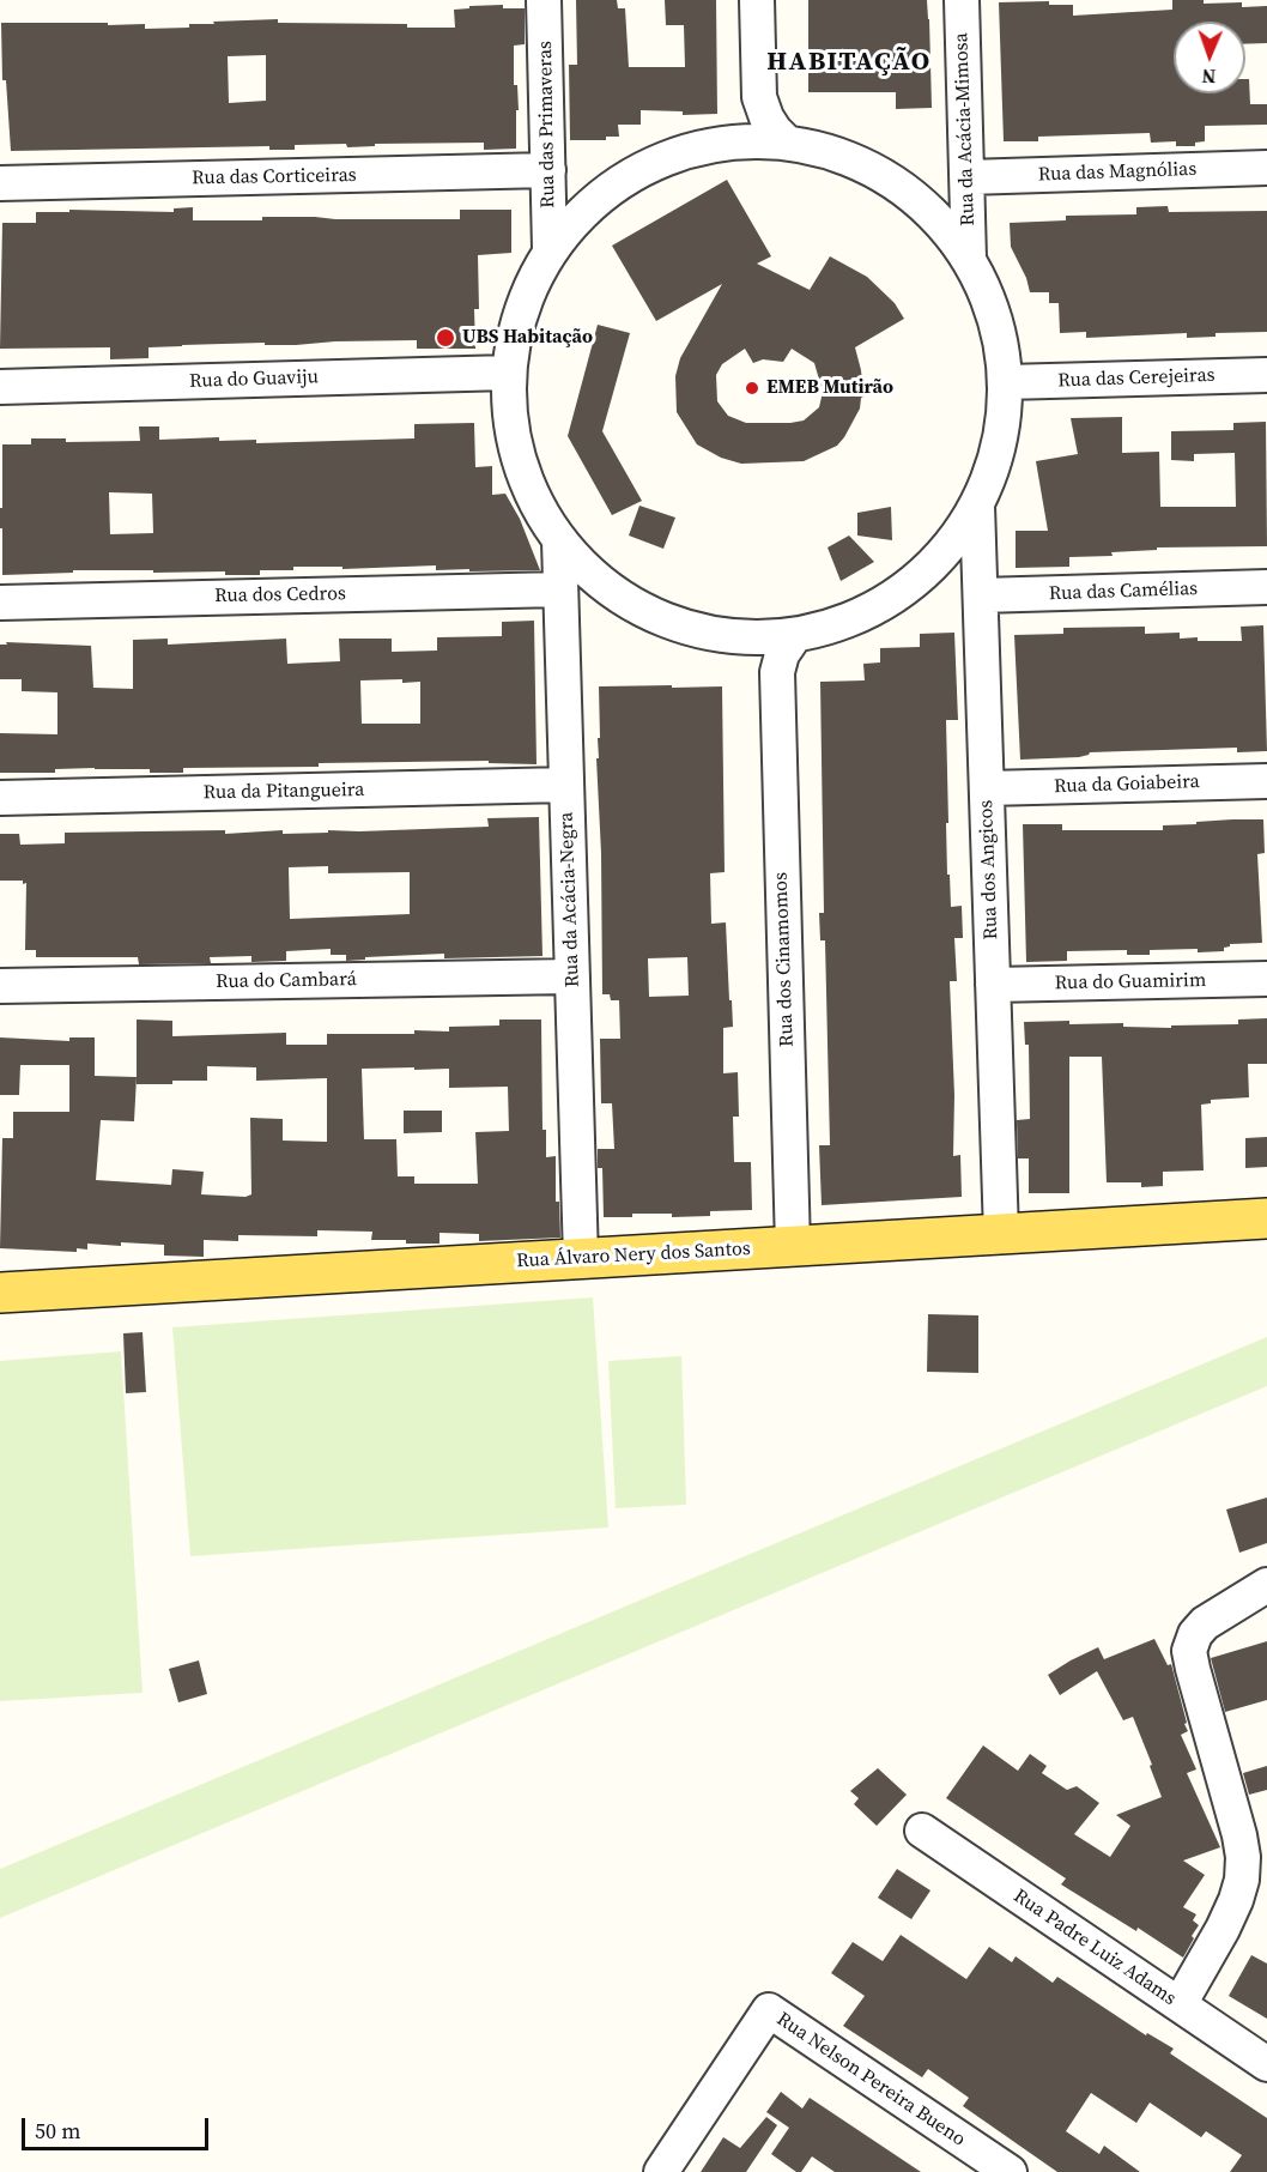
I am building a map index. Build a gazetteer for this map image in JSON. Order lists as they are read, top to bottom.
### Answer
{
  "streets": {
    "main road": ["Rua Álvaro Nery dos Santos"],
    "street": [
      "Rua das Primaveras",
      "Rua da Acácia-Mimosa",
      "Rua das Magnólias",
      "Rua das Corticeiras",
      "Rua das Cerejeiras",
      "Rua do Guaviju",
      "Rua das Camélias",
      "Rua dos Cedros",
      "Rua da Goiabeira",
      "Rua da Pitangueira",
      "Rua dos Angicos",
      "Rua da Acácia-Negra",
      "Rua dos Cinamomos",
      "Rua do Cambará",
      "Rua do Guamirim",
      "Rua Padre Luiz Adams",
      "Rua Nelson Pereira Bueno"
    ]
  },
  "crossings": [
    ["Rua das Primaveras", "Rua das Corticeiras"],
    ["Rua da Acácia-Mimosa", "Rua das Magnólias"],
    ["Rua das Camélias", "Rua dos Angicos"],
    ["Rua dos Cedros", "Rua da Acácia-Negra"],
    ["Rua da Goiabeira", "Rua dos Angicos"],
    ["Rua da Pitangueira", "Rua da Acácia-Negra"],
    ["Rua dos Angicos", "Rua do Guamirim"],
    ["Rua dos Angicos", "Rua Álvaro Nery dos Santos"],
    ["Rua da Acácia-Negra", "Rua do Cambará"],
    ["Rua da Acácia-Negra", "Rua Álvaro Nery dos Santos"],
    ["Rua dos Cinamomos", "Rua Álvaro Nery dos Santos"]
  ],
  "districts": ["HABITAÇÃO"],
  "places": ["UBS Habitação", "EMEB Mutirão"],
  "scale_bar": "50 m",
  "north": "bottom"
}
